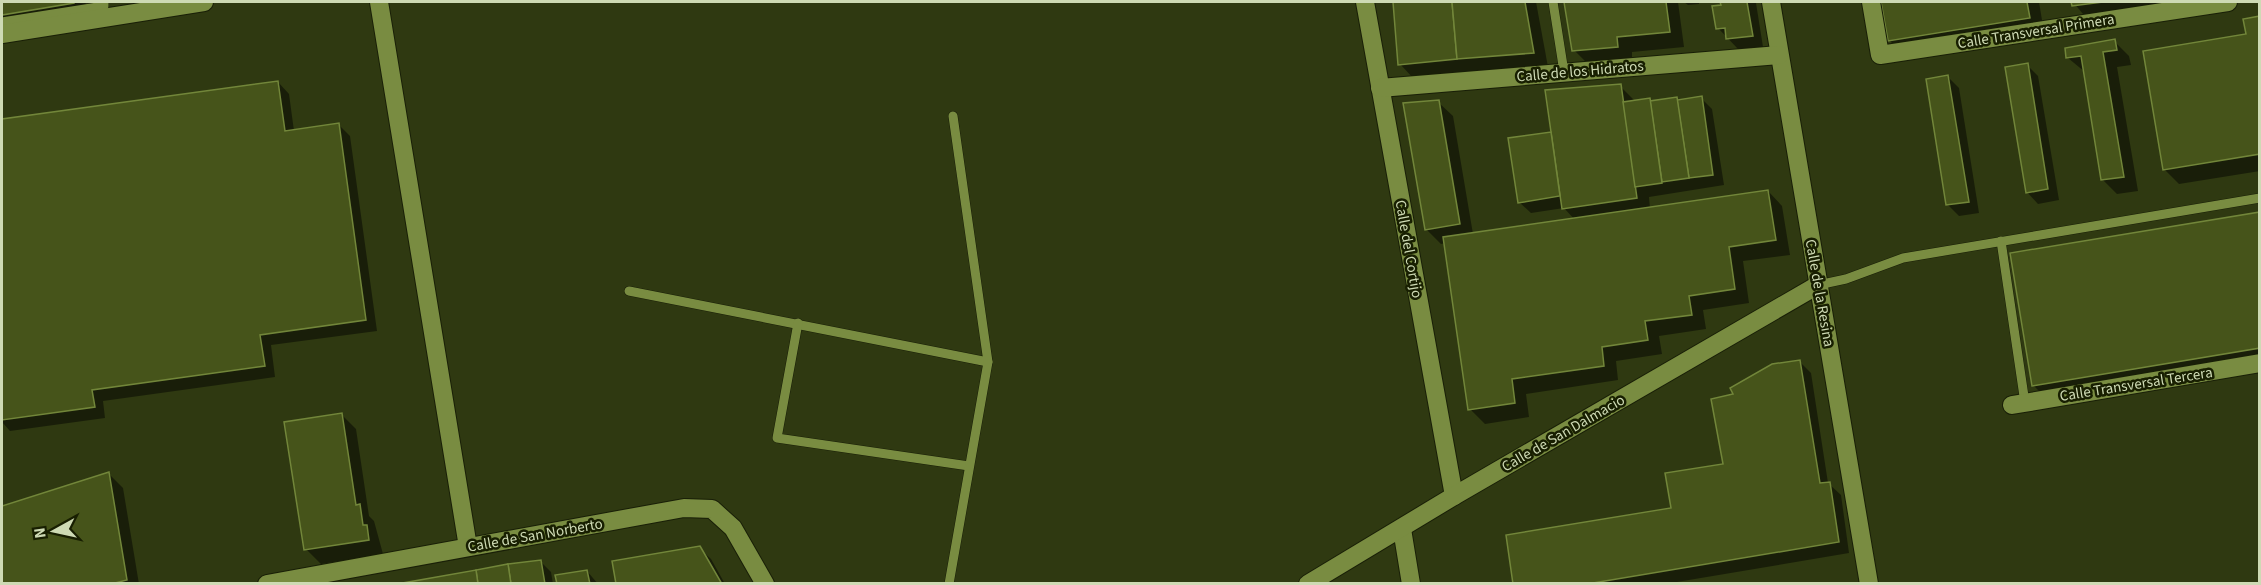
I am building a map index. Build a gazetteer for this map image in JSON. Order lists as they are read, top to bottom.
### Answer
{
  "streets": {
    "street": [
      "Calle Transversal Primera",
      "Calle de los Hidratos",
      "Calle del Cortijo",
      "Calle de la Resina",
      "Calle Transversal Tercera",
      "Calle de San Dalmacio",
      "Calle de San Norberto"
    ]
  },
  "crossings": [
    ["Calle de los Hidratos", "Calle del Cortijo"],
    ["Calle de los Hidratos", "Calle de la Resina"],
    ["Calle del Cortijo", "Calle de San Dalmacio"],
    ["Calle de la Resina", "Calle de San Dalmacio"]
  ],
  "north": "left"
}
